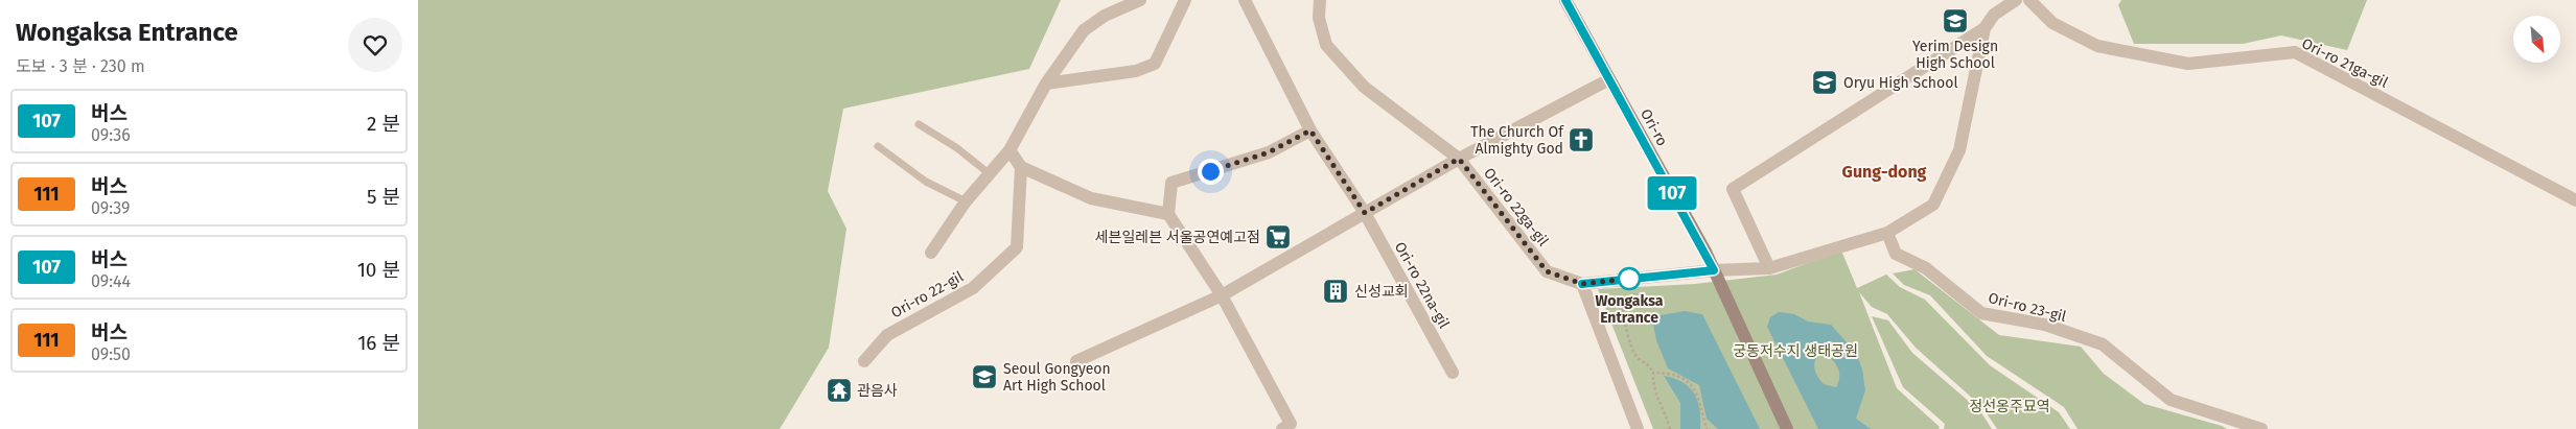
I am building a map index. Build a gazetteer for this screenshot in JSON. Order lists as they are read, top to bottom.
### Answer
{
  "streets": {
    "main road": ["Ori-ro"],
    "street": [
      "Ori-ro 21ga-gil",
      "Ori-ro 22ga-gil",
      "Ori-ro 22na-gil",
      "Ori-ro 22-gil",
      "Ori-ro 23-gil"
    ]
  },
  "districts": ["Gung-dong"],
  "parks": ["궁동저수지 생태공원", "정선옹주묘역"],
  "places": {
    "school or university": ["Yerim Design High School", "Oryu High School", "Seoul Gongyeon Art High School"],
    "church": ["The Church Of Almighty God"],
    "supermarket": ["세븐일레븐 서울공연예고점"],
    "other": ["Wongaksa Entrance"],
    "building": ["신성교회"],
    "temple": ["관음사"]
  },
  "lines": ["bus line 107"],
  "north": "bottom right",
  "page": {
    "heading": ["Wongaksa Entrance", "도보 · 3 분 · 230 m"],
    "on_map": "107",
    "list": [
      {
        "mark": "107",
        "name": "버스",
        "note": "09:36",
        "value": "2 분"
      },
      {
        "mark": "111",
        "name": "버스",
        "note": "09:39",
        "value": "5 분"
      },
      {
        "mark": "107",
        "name": "버스",
        "note": "09:44",
        "value": "10 분"
      },
      {
        "mark": "111",
        "name": "버스",
        "note": "09:50",
        "value": "16 분"
      }
    ]
  }
}
